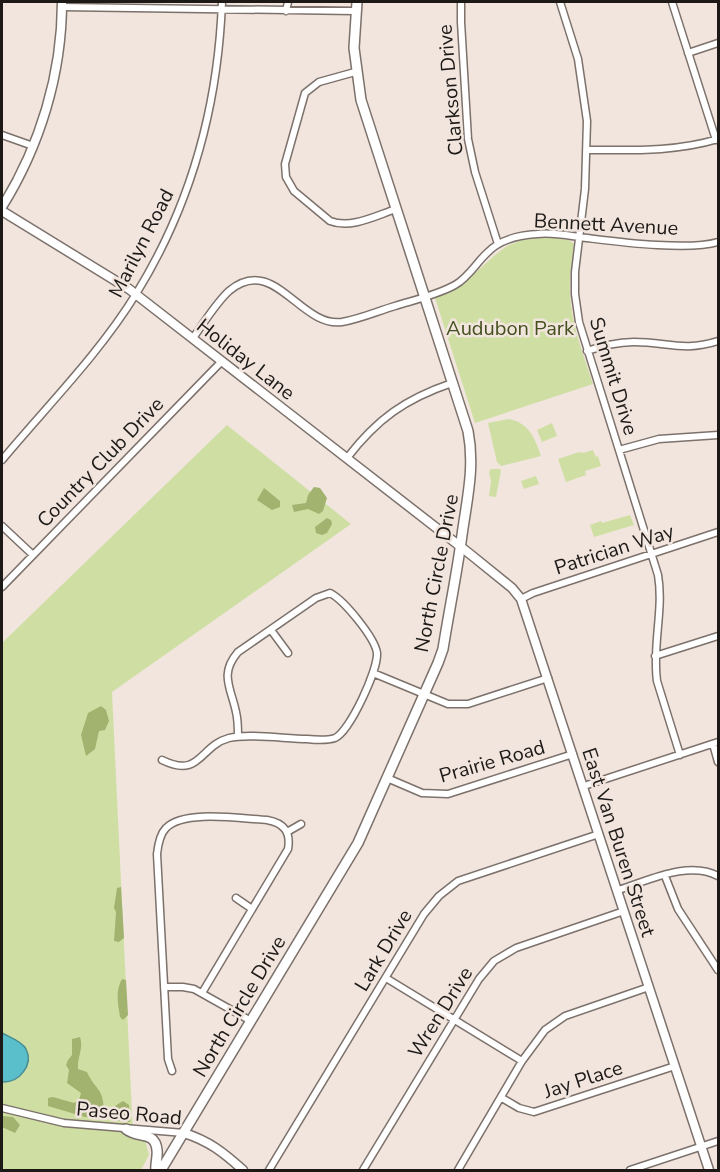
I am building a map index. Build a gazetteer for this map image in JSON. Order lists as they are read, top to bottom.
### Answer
{
  "streets": {
    "main road": ["North Circle Drive"],
    "street": [
      "Clarkson Drive",
      "Bennett Avenue",
      "Marilyn Road",
      "Holiday Lane",
      "Summit Drive",
      "Country Club Drive",
      "Patrician Way",
      "Prairie Road",
      "East Van Buren Street",
      "Lark Drive",
      "Wren Drive",
      "Jay Place",
      "Paseo Road"
    ]
  },
  "crossings": [
    ["Clarkson Drive", "Bennett Avenue"],
    ["Bennett Avenue", "Holiday Lane"],
    ["Bennett Avenue", "Summit Drive"],
    ["Bennett Avenue", "North Circle Drive"],
    ["Marilyn Road", "Holiday Lane"],
    ["Holiday Lane", "Country Club Drive"],
    ["Holiday Lane", "North Circle Drive"],
    ["Holiday Lane", "East Van Buren Street"],
    ["Summit Drive", "Patrician Way"],
    ["Patrician Way", "East Van Buren Street"],
    ["North Circle Drive", "Prairie Road"],
    ["North Circle Drive", "East Van Buren Street"],
    ["North Circle Drive", "Paseo Road"],
    ["Prairie Road", "East Van Buren Street"],
    ["East Van Buren Street", "Lark Drive"],
    ["East Van Buren Street", "Wren Drive"],
    ["East Van Buren Street", "Jay Place"],
    ["Lark Drive", "Jay Place"],
    ["Wren Drive", "Jay Place"]
  ],
  "parks": ["Audubon Park"]
}
